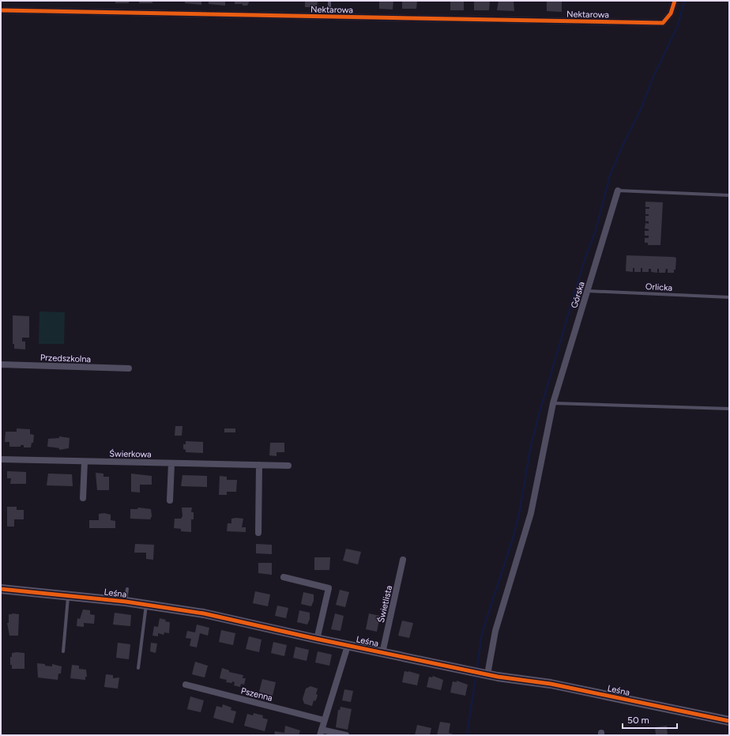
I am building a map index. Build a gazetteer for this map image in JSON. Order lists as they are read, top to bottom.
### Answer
{
  "streets": {
    "street": [
      "Nektarowa",
      "Górska",
      "Przedszkolna",
      "Świerkowa",
      "Leśna",
      "Świetlista",
      "Pszenna"
    ],
    "lane": ["Orlicka"]
  },
  "crossings": [
    ["Orlicka", "Górska"],
    ["Górska", "Leśna"],
    ["Leśna", "Świetlista"]
  ],
  "scale_bar": "50 m"
}
